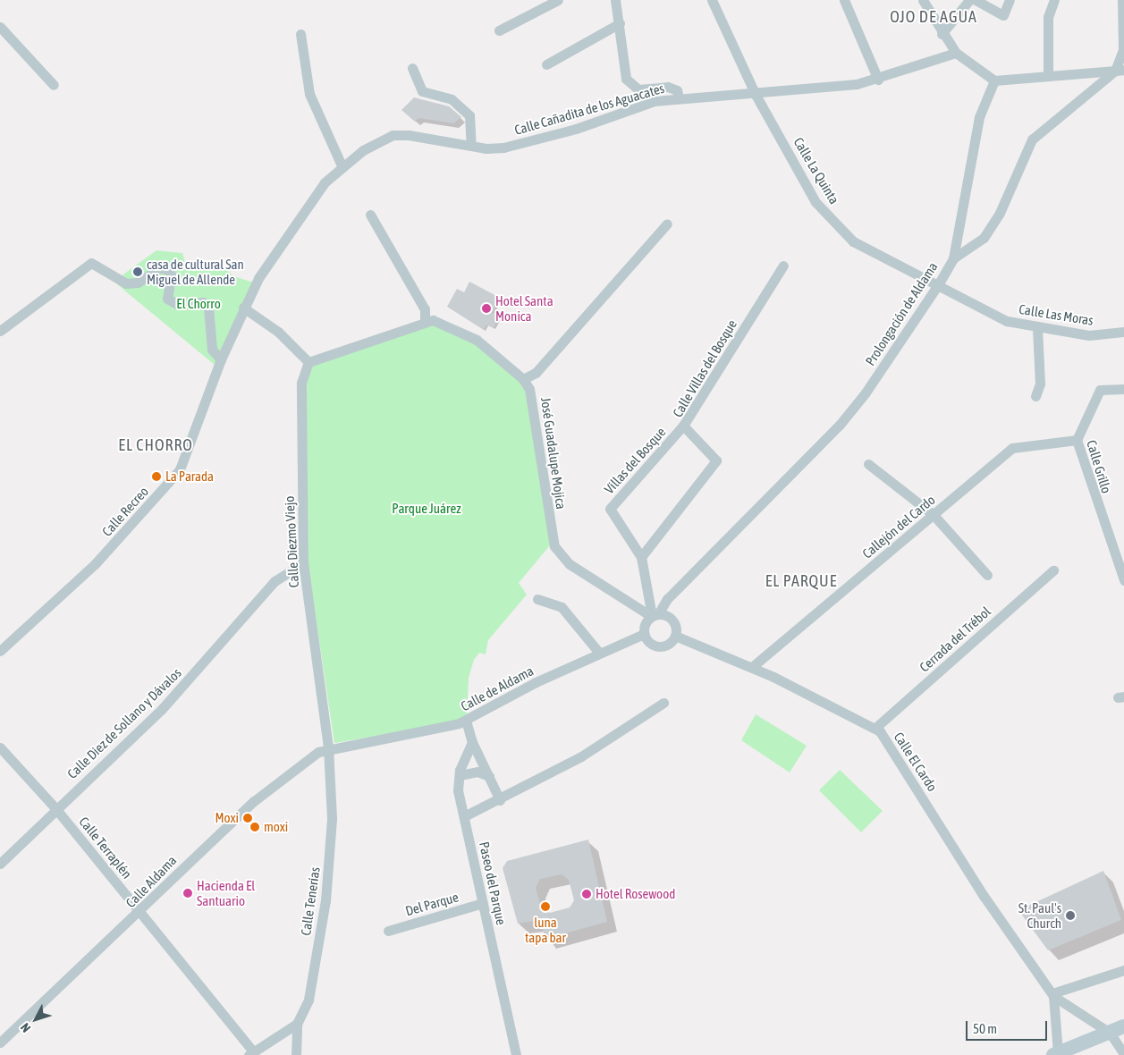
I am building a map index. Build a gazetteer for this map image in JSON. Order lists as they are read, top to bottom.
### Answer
{
  "streets": {
    "street": [
      "Calle Cañadita de los Aguacates",
      "Calle La Quinta",
      "Prolongación de Aldama",
      "Calle Las Moras",
      "Calle Villas del Bosque",
      "José Guadalupe Mojica",
      "Villas del Bosque",
      "Calle Grillo",
      "Calle Recreo",
      "Callejón del Cardo",
      "Calle Diezmo Viejo",
      "Cerrada del Trébol",
      "Calle de Aldama",
      "Calle Diez de Sollano y Dávalos",
      "Calle El Cardo",
      "Calle Terraplén",
      "Calle Aldama",
      "Paseo del Parque",
      "Calle Tenerías",
      "Del Parque"
    ]
  },
  "crossings": [
    ["Calle Cañadita de los Aguacates", "Calle La Quinta"],
    ["Calle Cañadita de los Aguacates", "Calle Recreo"],
    ["Calle La Quinta", "Prolongación de Aldama"],
    ["Calle La Quinta", "Calle Las Moras"],
    ["Prolongación de Aldama", "Calle Las Moras"],
    ["Prolongación de Aldama", "José Guadalupe Mojica"],
    ["Prolongación de Aldama", "Calle de Aldama"],
    ["Prolongación de Aldama", "Calle El Cardo"],
    ["Calle Villas del Bosque", "Villas del Bosque"],
    ["José Guadalupe Mojica", "Calle Diezmo Viejo"],
    ["José Guadalupe Mojica", "Calle de Aldama"],
    ["José Guadalupe Mojica", "Calle El Cardo"],
    ["Calle Grillo", "Callejón del Cardo"],
    ["Callejón del Cardo", "Calle El Cardo"],
    ["Calle Diezmo Viejo", "Calle de Aldama"],
    ["Calle Diezmo Viejo", "Calle Diez de Sollano y Dávalos"],
    ["Calle Diezmo Viejo", "Calle Aldama"],
    ["Calle Diezmo Viejo", "Calle Tenerías"],
    ["Cerrada del Trébol", "Calle El Cardo"],
    ["Calle de Aldama", "Calle El Cardo"],
    ["Calle de Aldama", "Calle Aldama"],
    ["Calle de Aldama", "Calle Tenerías"],
    ["Calle Diez de Sollano y Dávalos", "Calle Terraplén"],
    ["Calle Terraplén", "Calle Aldama"],
    ["Calle Aldama", "Calle Tenerías"],
    ["Paseo del Parque", "Del Parque"]
  ],
  "districts": ["OJO DE AGUA", "EL CHORRO", "EL PARQUE"],
  "parks": ["El Chorro", "Parque Juárez"],
  "places": [
    "casa de cultural San Miguel de Allende",
    "Hotel Santa Monica",
    "La Parada",
    "Moxi",
    "moxi",
    "Hacienda El Santuario",
    "Hotel Rosewood",
    "luna tapa bar",
    "St. Paul's Church"
  ],
  "scale_bar": "50 m",
  "north": "bottom left"
}
